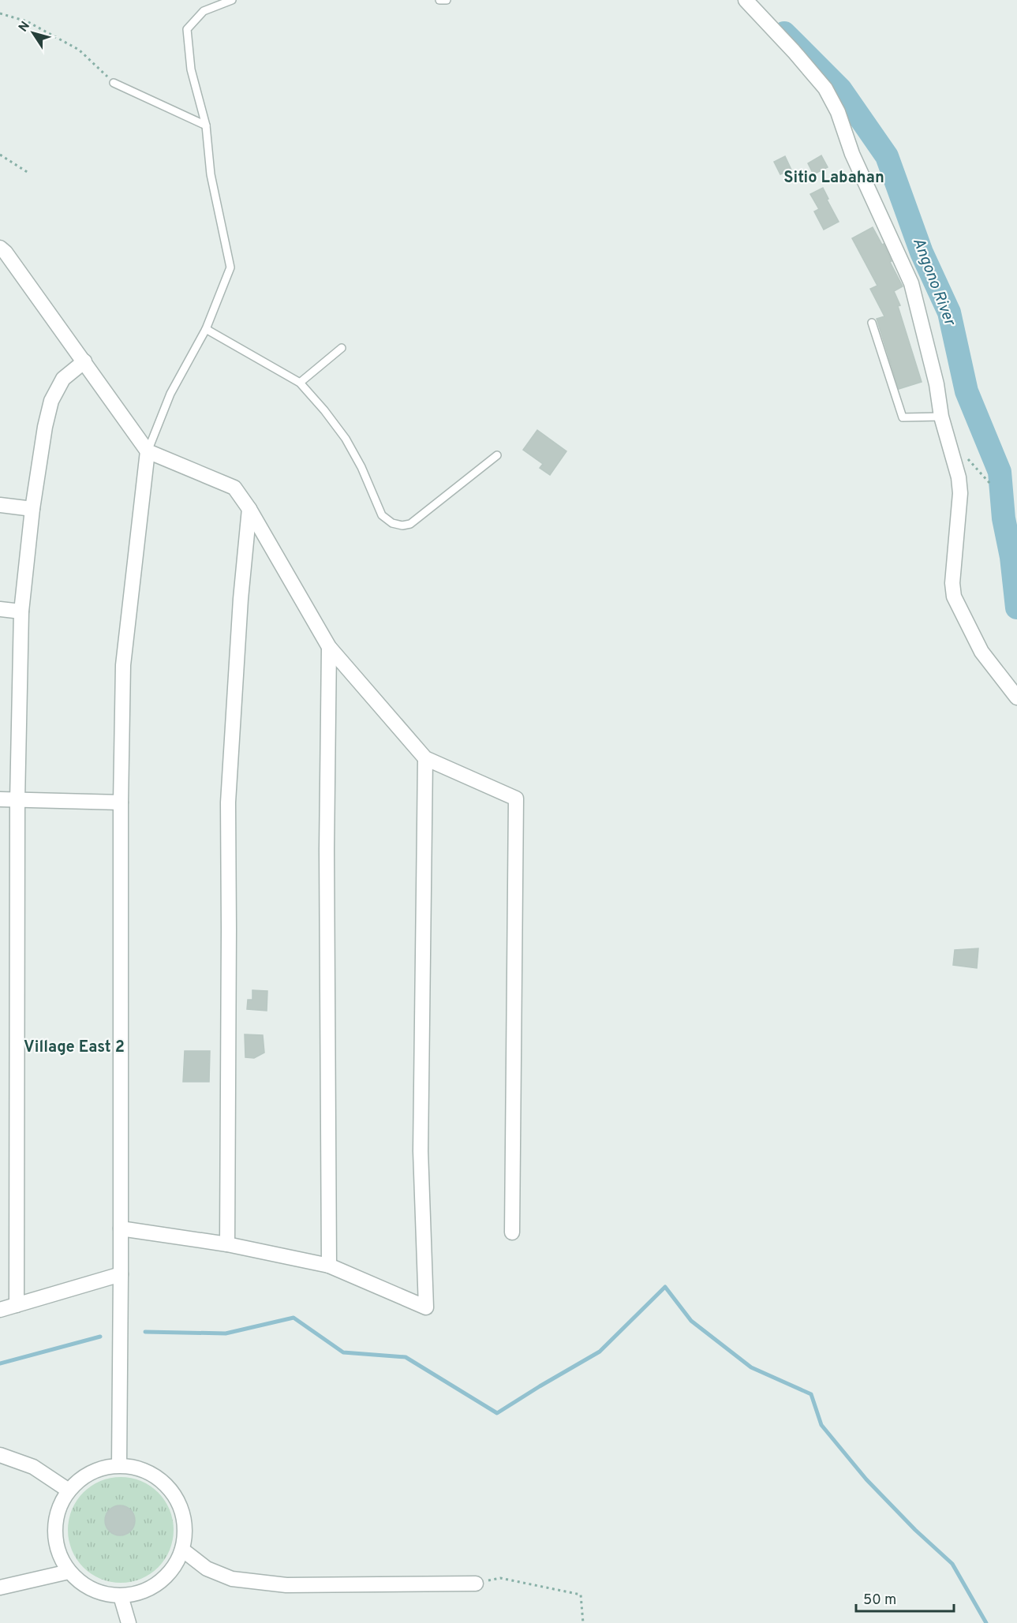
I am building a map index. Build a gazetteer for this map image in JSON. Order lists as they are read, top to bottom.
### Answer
{
  "districts": ["Sitio Labahan", "Village East 2"],
  "water": ["Angono River"],
  "scale_bar": "50 m",
  "north": "top left"
}
